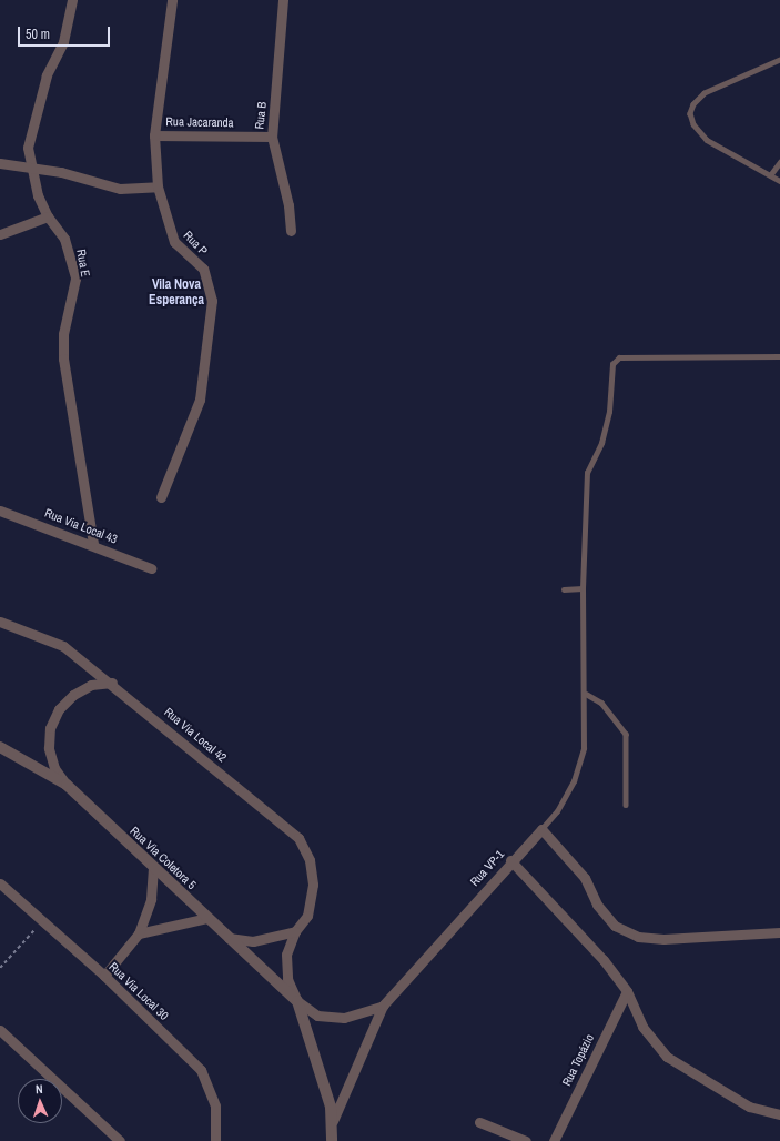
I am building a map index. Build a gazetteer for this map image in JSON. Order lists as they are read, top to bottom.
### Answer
{
  "streets": {
    "street": [
      "Rua B",
      "Rua Jacaranda",
      "Rua P",
      "Rua E",
      "Rua Via Local 43",
      "Rua Via Local 42",
      "Rua Via Coletora 5",
      "Rua VP-1",
      "Rua Via Local 30",
      "Rua Topázio"
    ]
  },
  "crossings": [
    ["Rua B", "Rua Jacaranda"],
    ["Rua Jacaranda", "Rua P"],
    ["Rua E", "Rua Via Local 43"],
    ["Rua Via Coletora 5", "Rua VP-1"]
  ],
  "districts": ["Vila Nova Esperança"],
  "scale_bar": "50 m",
  "north": "top"
}
